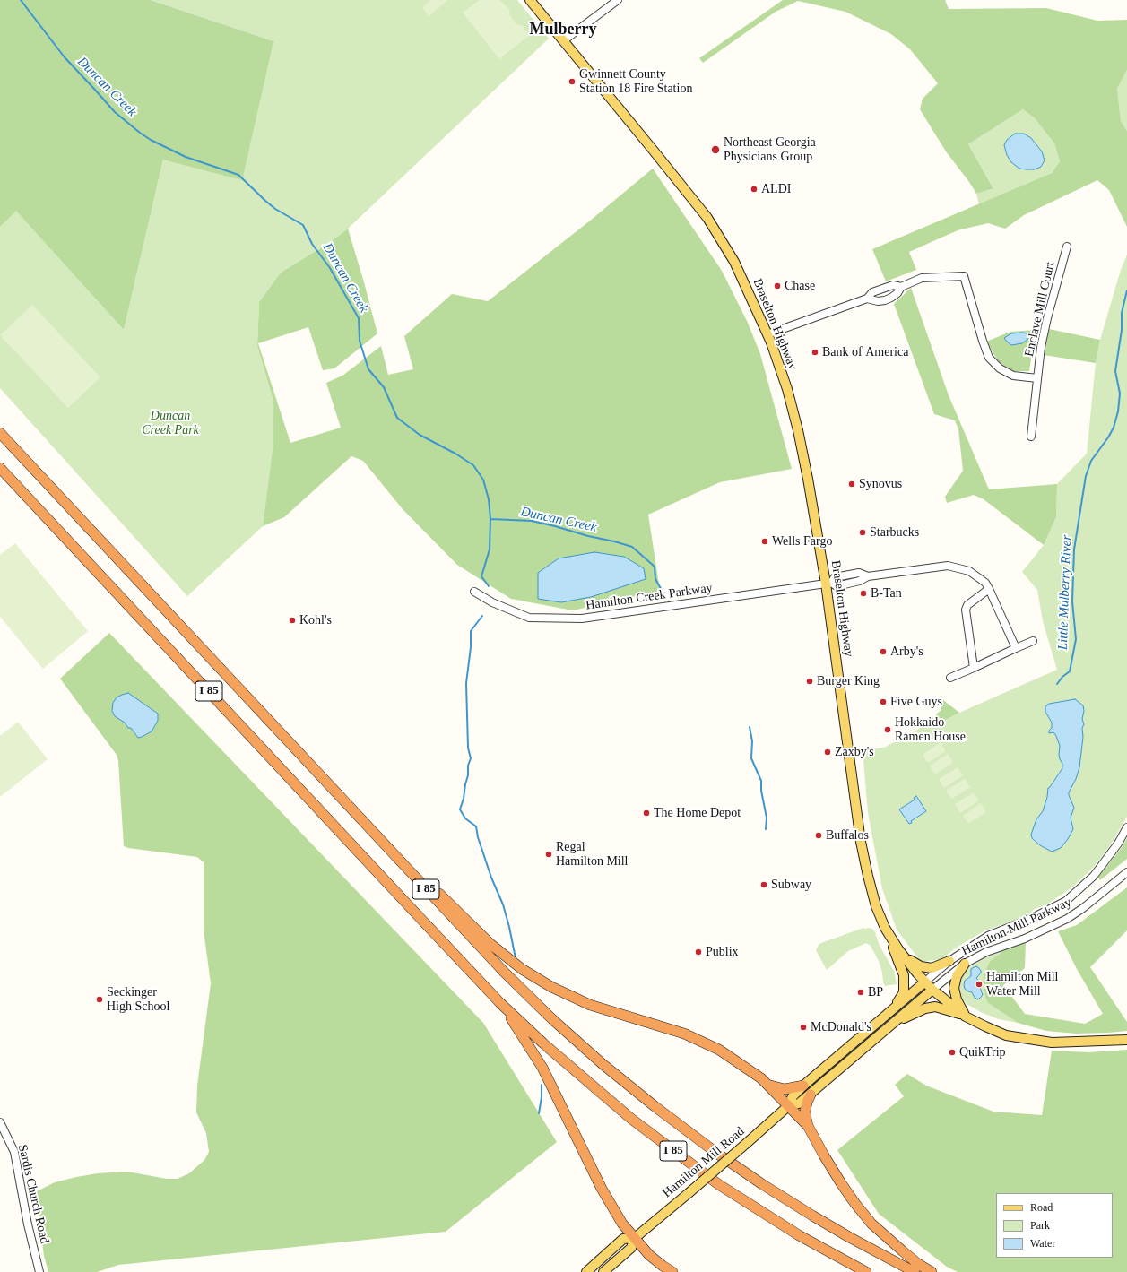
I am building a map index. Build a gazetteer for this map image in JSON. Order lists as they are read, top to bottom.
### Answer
{
  "streets": {
    "highway": ["I 85"],
    "main road": ["Braselton Highway", "Hamilton Mill Road"],
    "street": [
      "Enclave Mill Court",
      "Hamilton Creek Parkway",
      "Hamilton Mill Parkway",
      "Sardis Church Road"
    ]
  },
  "crossings": [
    ["Braselton Highway", "Hamilton Creek Parkway"],
    ["Braselton Highway", "Hamilton Mill Parkway"],
    ["Braselton Highway", "Hamilton Mill Road"],
    ["Hamilton Mill Parkway", "Hamilton Mill Road"]
  ],
  "districts": ["Mulberry"],
  "water": ["Duncan Creek", "Little Mulberry River"],
  "parks": ["Duncan Creek Park"],
  "places": [
    "Gwinnett County Station 18 Fire Station",
    "Northeast Georgia Physicians Group",
    "ALDI",
    "Chase",
    "Bank of America",
    "Synovus",
    "Starbucks",
    "Wells Fargo",
    "B-Tan",
    "Kohl's",
    "Arby's",
    "Burger King",
    "Five Guys",
    "Hokkaido Ramen House",
    "Zaxby's",
    "The Home Depot",
    "Buffalos",
    "Regal Hamilton Mill",
    "Subway",
    "Publix",
    "Hamilton Mill Water Mill",
    "BP",
    "Seckinger High School",
    "McDonald's",
    "QuikTrip"
  ],
  "legend": ["Road", "Park", "Water"]
}
